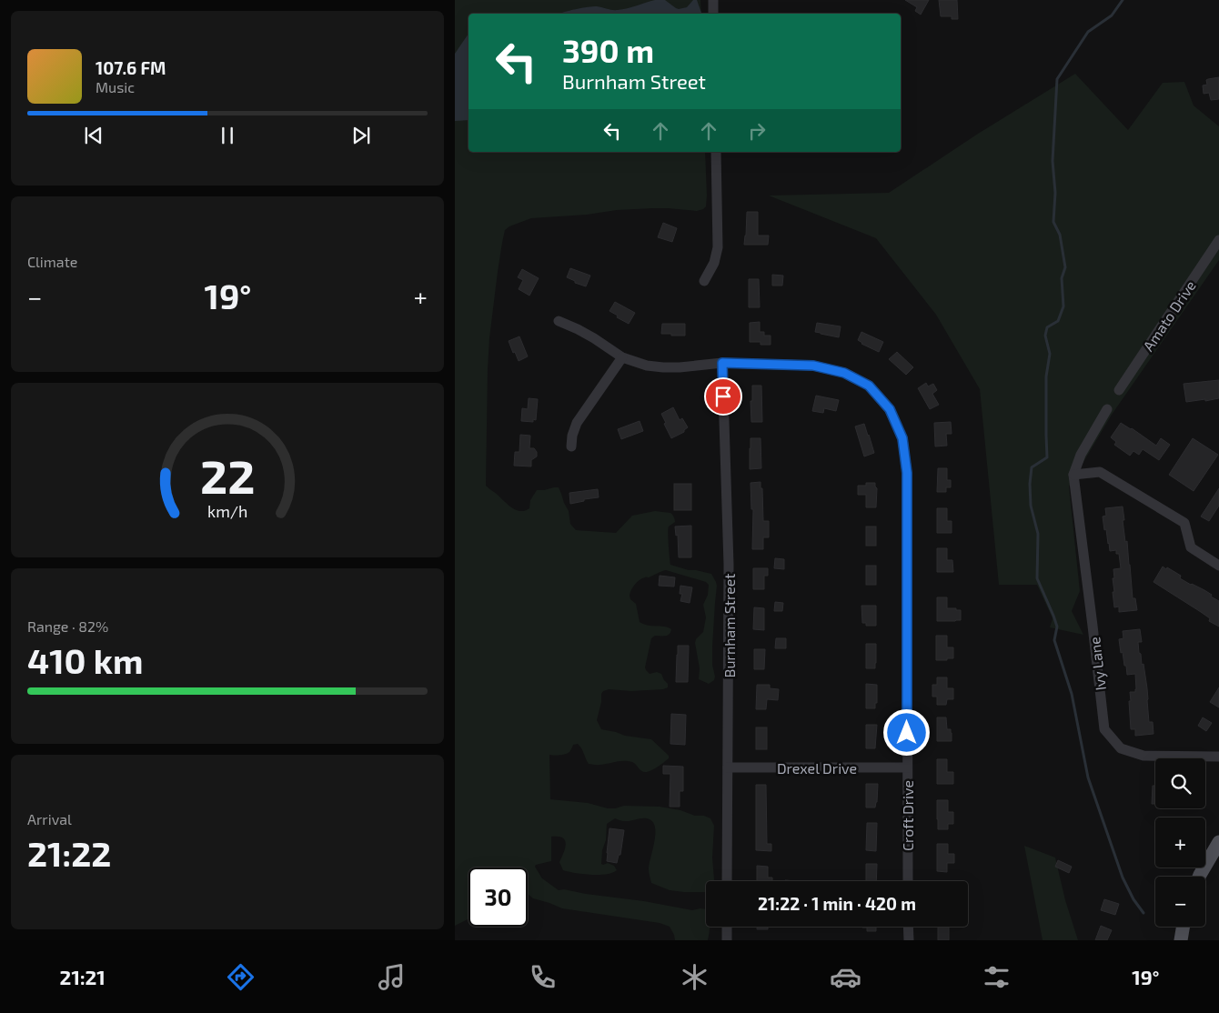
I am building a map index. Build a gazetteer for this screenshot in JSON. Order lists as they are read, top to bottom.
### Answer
{
  "streets": {
    "street": [
      "Amato Drive",
      "Burnham Street",
      "Ivy Lane",
      "Drexel Drive",
      "Croft Drive"
    ]
  },
  "crossings": [
    ["Burnham Street", "Drexel Drive"],
    ["Burnham Street", "Croft Drive"],
    ["Drexel Drive", "Croft Drive"]
  ],
  "page": {
    "turn": ["390 m", "Burnham Street"],
    "song": ["107.6 FM", "Music"],
    "tile": [
      "Climate",
      ["Range · 82%", "410 km"],
      ["Arrival", "21:22"]
    ],
    "heat": ["−", "19°", "+"],
    "map_buttons": ["+", "−"],
    "limit": "30",
    "trip": "21:22 · 1 min · 420 m",
    "tabs": ["21:21", "19°"],
    "gauge": ["22", "km/h"]
  }
}
